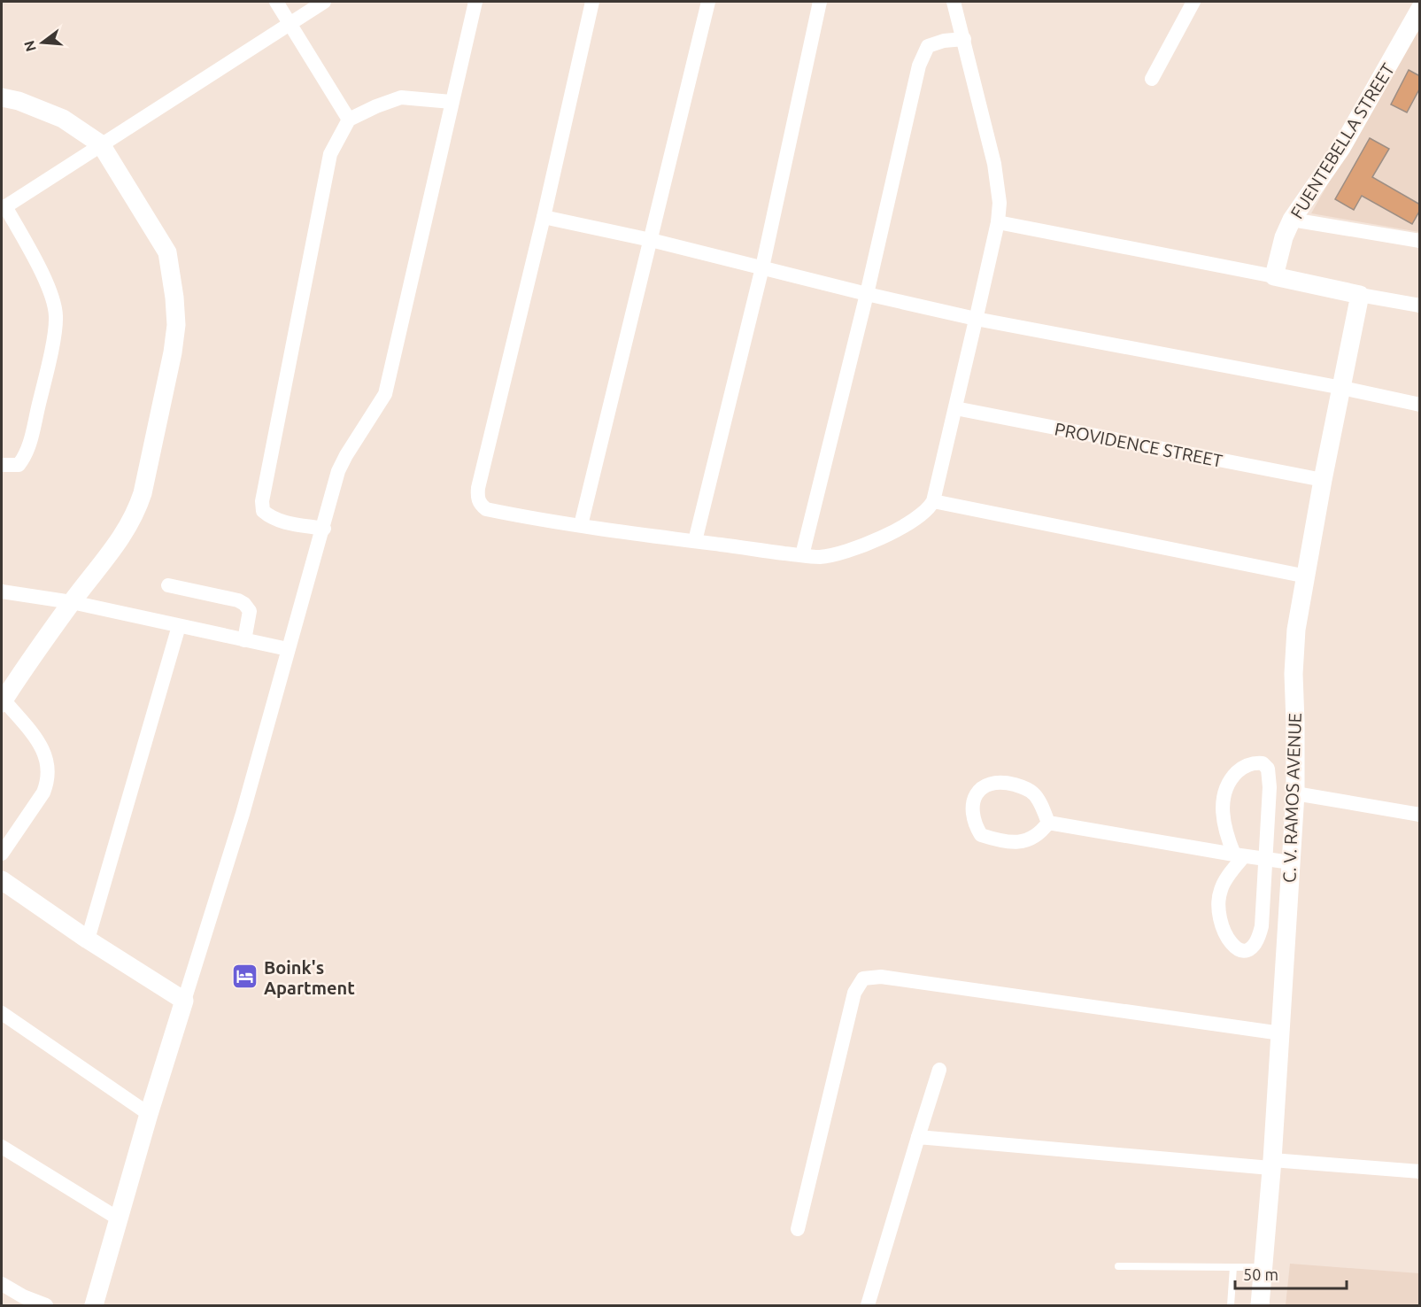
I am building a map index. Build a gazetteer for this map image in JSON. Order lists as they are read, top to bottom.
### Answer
{
  "streets": {
    "street": ["FUENTEBELLA STREET", "PROVIDENCE STREET", "C. V. RAMOS AVENUE"]
  },
  "crossings": [
    ["PROVIDENCE STREET", "C. V. RAMOS AVENUE"]
  ],
  "places": {
    "hotel": ["Boink's Apartment"]
  },
  "scale_bar": "50 m",
  "north": "left"
}
